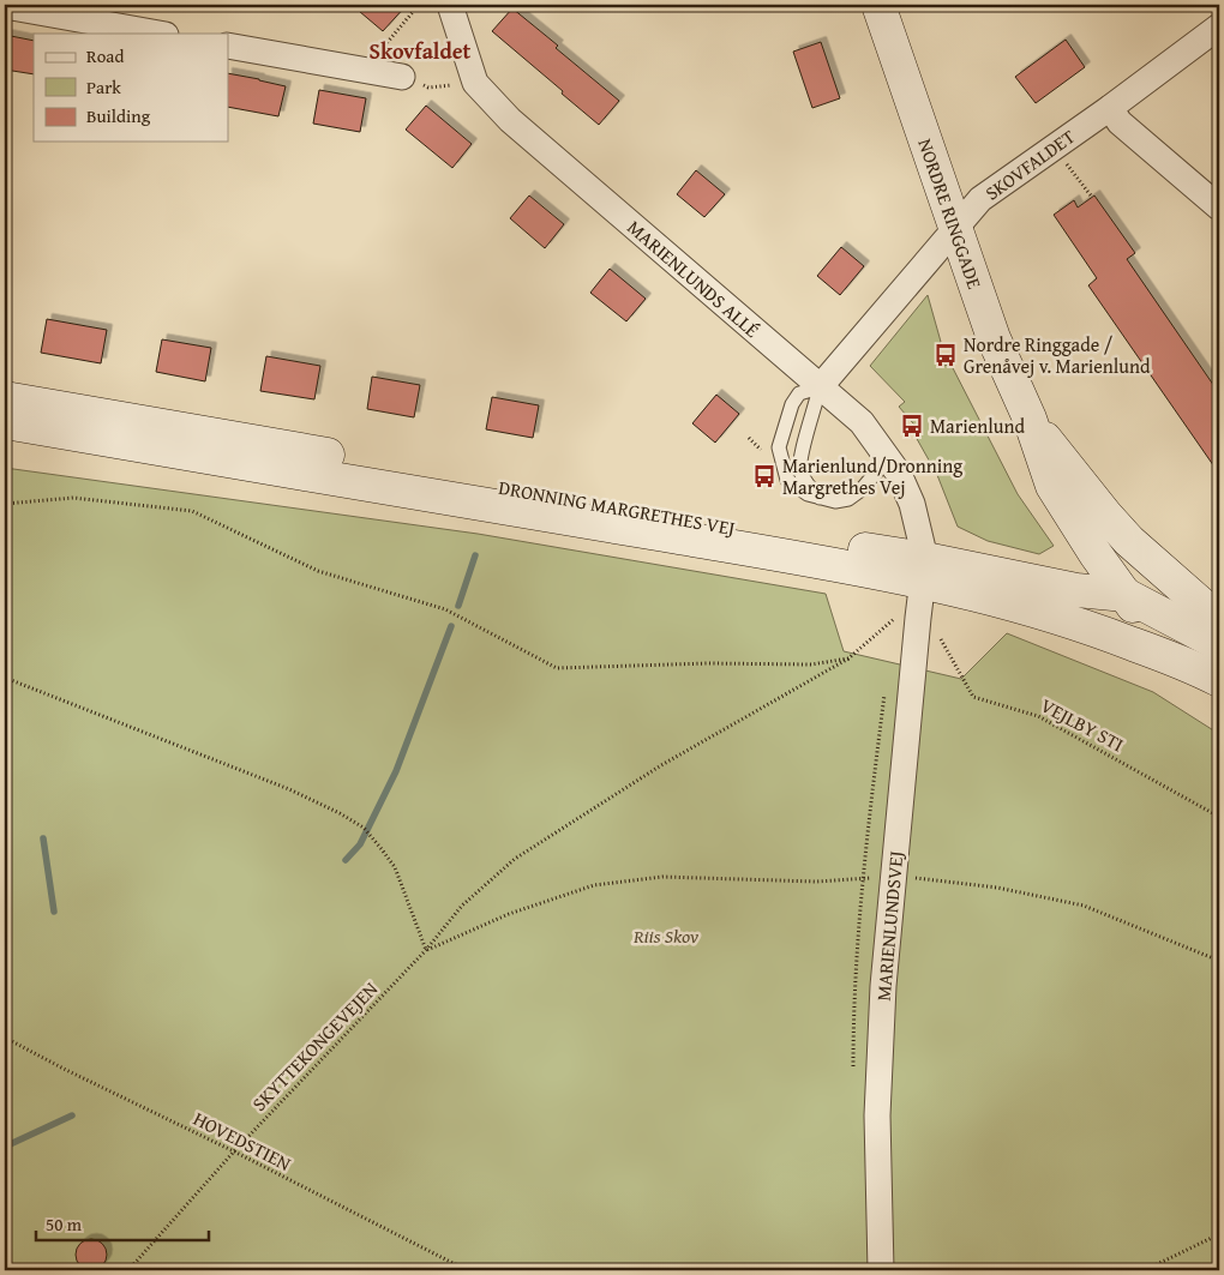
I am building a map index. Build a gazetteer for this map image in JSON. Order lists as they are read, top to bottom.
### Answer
{
  "streets": {
    "street": [
      "SKOVFALDET",
      "NORDRE RINGGADE",
      "MARIENLUNDS ALLÉ",
      "DRONNING MARGRETHES VEJ",
      "MARIENLUNDSVEJ"
    ],
    "path": ["VEJLBY STI", "SKYTTEKONGEVEJEN", "HOVEDSTIEN"]
  },
  "crossings": [
    ["SKOVFALDET", "NORDRE RINGGADE"],
    ["SKOVFALDET", "MARIENLUNDS ALLÉ"],
    ["NORDRE RINGGADE", "DRONNING MARGRETHES VEJ"],
    ["MARIENLUNDS ALLÉ", "DRONNING MARGRETHES VEJ"],
    ["MARIENLUNDS ALLÉ", "MARIENLUNDSVEJ"],
    ["DRONNING MARGRETHES VEJ", "MARIENLUNDSVEJ"],
    ["SKYTTEKONGEVEJEN", "HOVEDSTIEN"]
  ],
  "districts": ["Skovfaldet"],
  "parks": ["Riis Skov"],
  "places": {
    "bus stop": ["Nordre Ringgade / Grenåvej v. Marienlund", "Marienlund", "Marienlund/Dronning Margrethes Vej"]
  },
  "legend": ["Road", "Park", "Building"],
  "scale_bar": "50 m"
}
